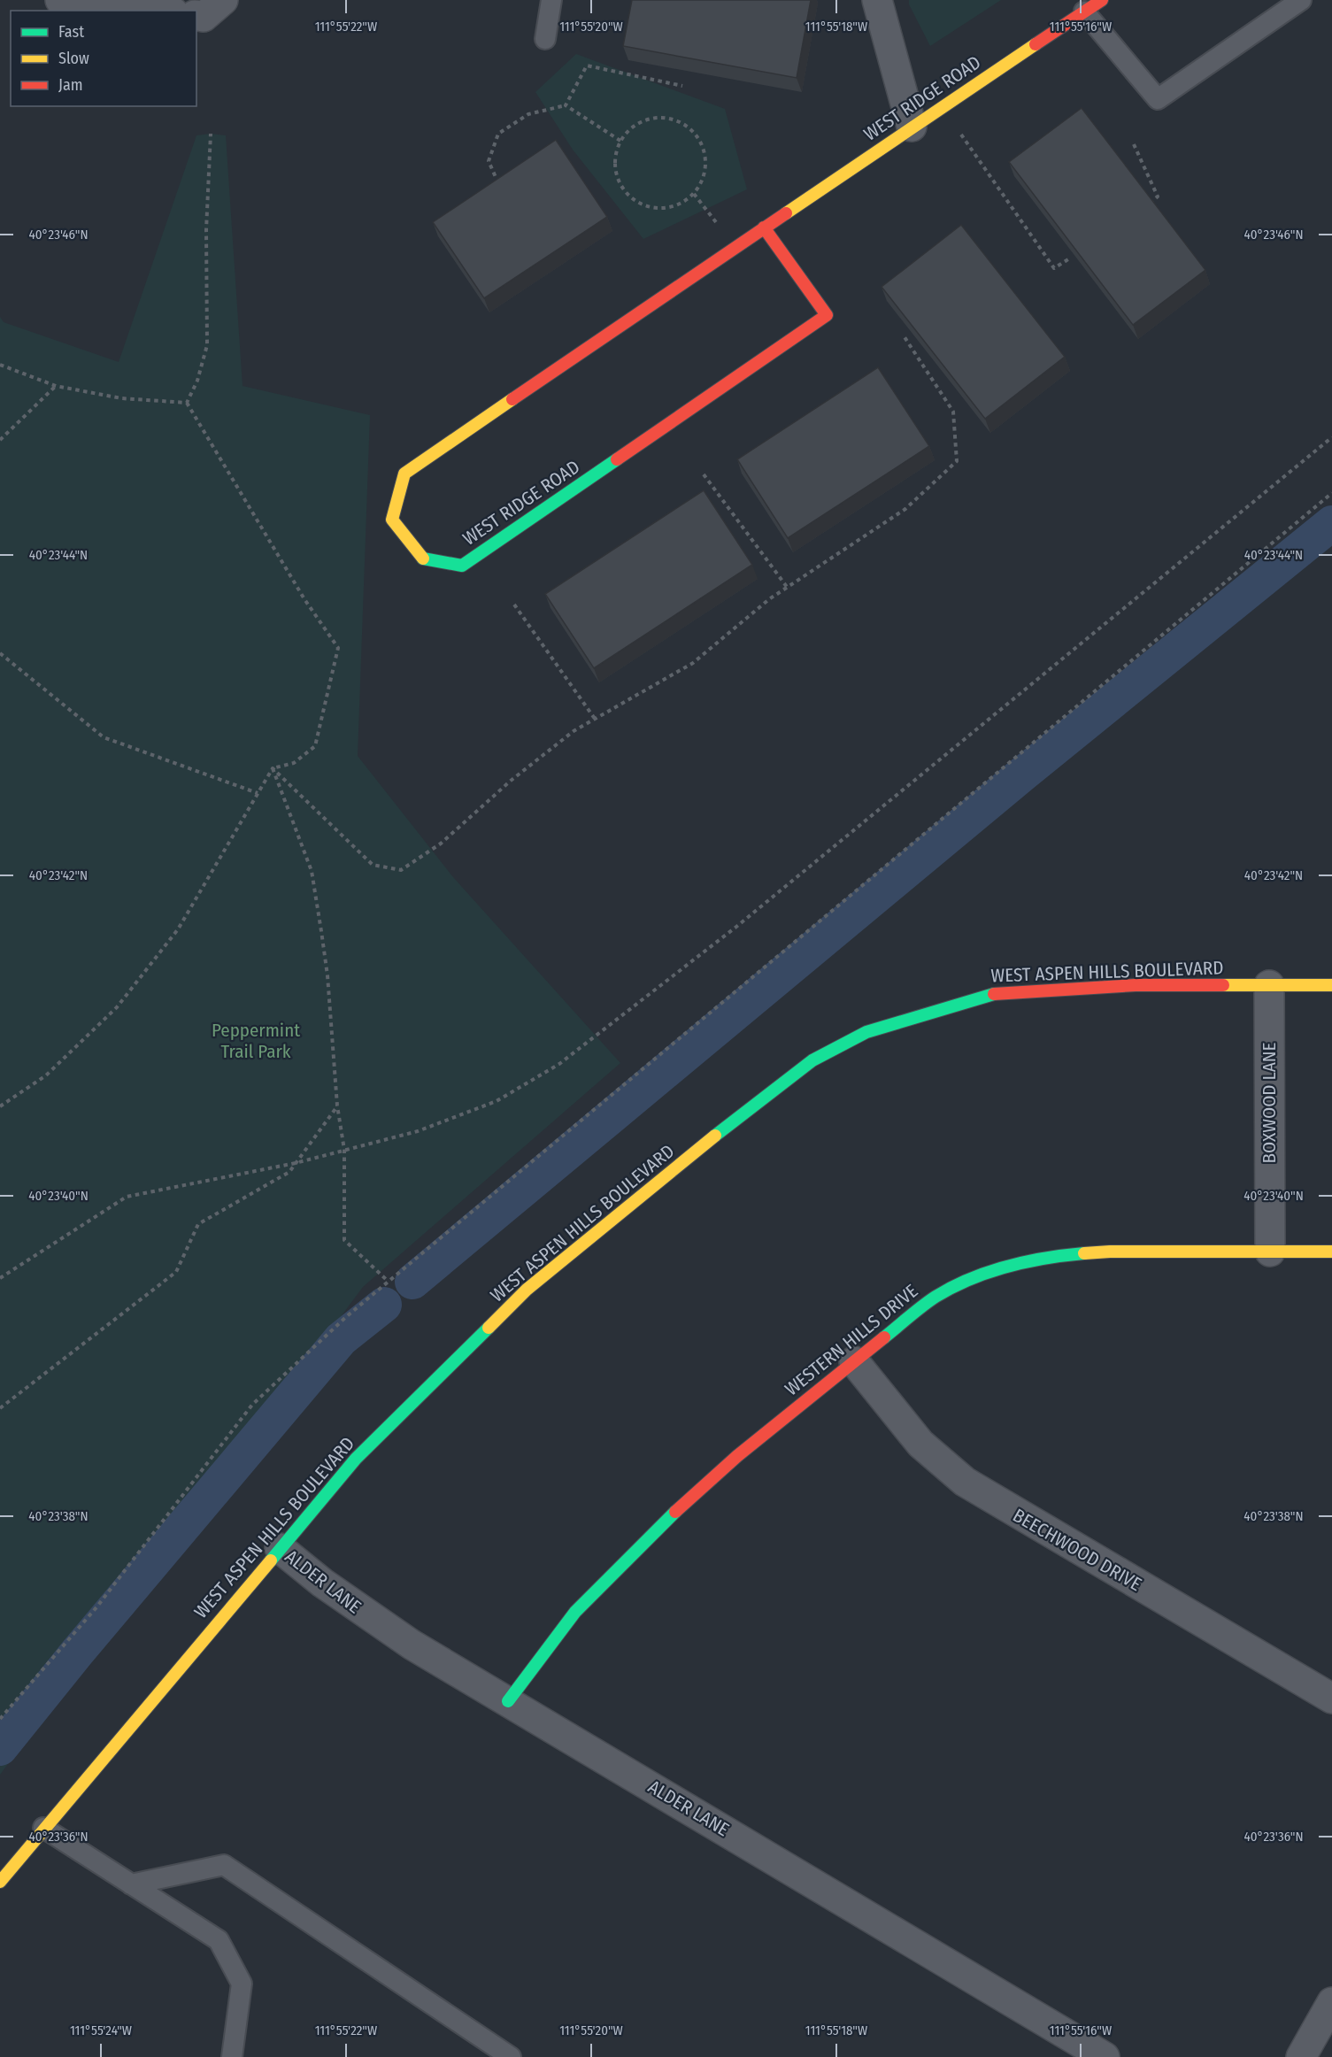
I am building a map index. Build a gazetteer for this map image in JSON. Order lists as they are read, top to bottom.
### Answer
{
  "streets": {
    "street": [
      "WEST RIDGE ROAD",
      "WEST ASPEN HILLS BOULEVARD",
      "BOXWOOD LANE",
      "WESTERN HILLS DRIVE",
      "BEECHWOOD DRIVE",
      "ALDER LANE"
    ]
  },
  "crossings": [
    ["WEST ASPEN HILLS BOULEVARD", "BOXWOOD LANE"],
    ["WEST ASPEN HILLS BOULEVARD", "ALDER LANE"],
    ["BOXWOOD LANE", "WESTERN HILLS DRIVE"],
    ["WESTERN HILLS DRIVE", "BEECHWOOD DRIVE"],
    ["WESTERN HILLS DRIVE", "ALDER LANE"]
  ],
  "parks": ["Peppermint Trail Park"],
  "legend": ["Fast", "Slow", "Jam"],
  "coordinates": [
    "111°55'22\"W",
    "111°55'20\"W",
    "111°55'18\"W",
    "111°55'16\"W",
    "40°23'46\"N",
    "40°23'44\"N",
    "40°23'42\"N",
    "40°23'40\"N",
    "40°23'38\"N",
    "40°23'36\"N",
    "111°55'24\"W"
  ]
}
